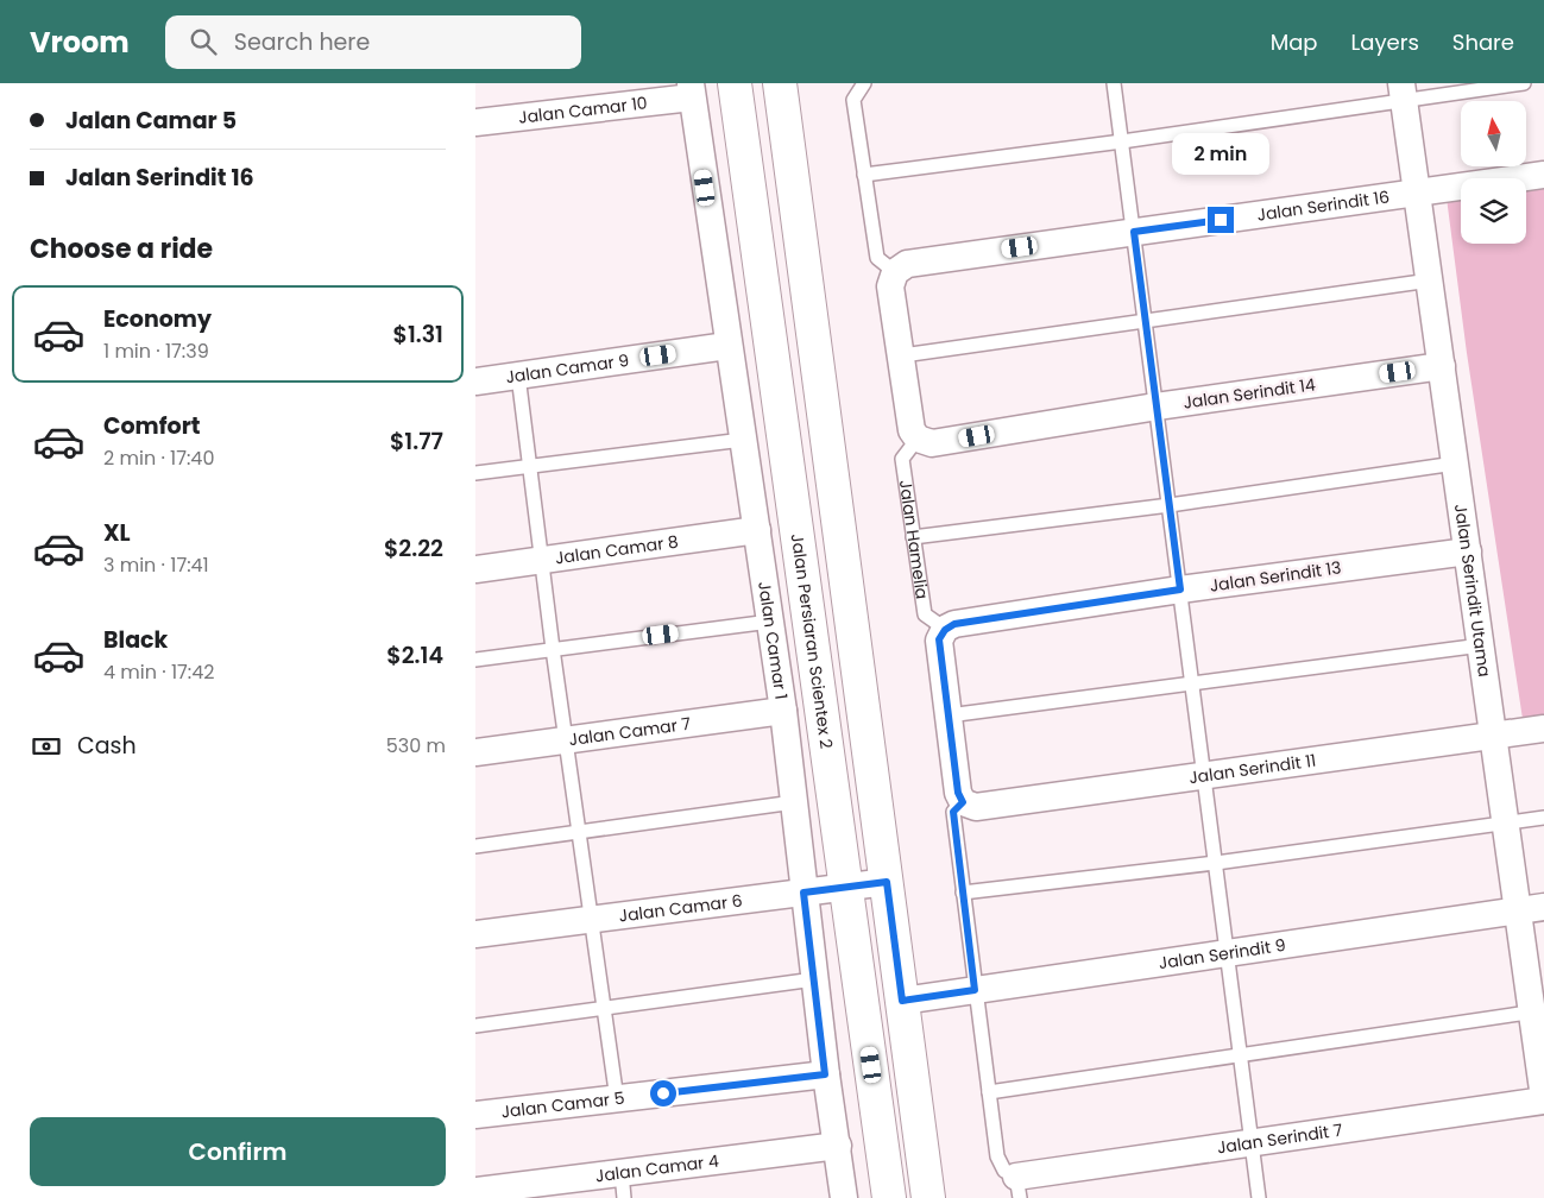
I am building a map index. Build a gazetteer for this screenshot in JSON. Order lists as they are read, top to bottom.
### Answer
{
  "streets": {
    "street": [
      "Jalan Camar 10",
      "Jalan Serindit 16",
      "Jalan Camar 9",
      "Jalan Serindit 14",
      "Jalan Camar 8",
      "Jalan Serindit 13",
      "Jalan Serindit Utama",
      "Jalan Camar 1",
      "Jalan Persiaran Scientex 2",
      "Jalan Camar 7",
      "Jalan Serindit 11",
      "Jalan Camar 6",
      "Jalan Serindit 9",
      "Jalan Camar 5",
      "Jalan Serindit 7",
      "Jalan Camar 4"
    ],
    "lane": ["Jalan Hamelia"]
  },
  "crossings": [
    ["Jalan Camar 10", "Jalan Camar 1"],
    ["Jalan Serindit 16", "Jalan Serindit Utama"],
    ["Jalan Camar 9", "Jalan Camar 1"],
    ["Jalan Serindit 14", "Jalan Hamelia"],
    ["Jalan Serindit 14", "Jalan Serindit Utama"],
    ["Jalan Hamelia", "Jalan Serindit 13"],
    ["Jalan Camar 8", "Jalan Camar 1"],
    ["Jalan Serindit 13", "Jalan Serindit Utama"],
    ["Jalan Serindit Utama", "Jalan Serindit 11"],
    ["Jalan Serindit Utama", "Jalan Serindit 9"],
    ["Jalan Serindit Utama", "Jalan Serindit 7"],
    ["Jalan Camar 1", "Jalan Camar 7"],
    ["Jalan Camar 1", "Jalan Camar 6"],
    ["Jalan Camar 1", "Jalan Camar 5"],
    ["Jalan Camar 1", "Jalan Camar 4"],
    ["Jalan Persiaran Scientex 2", "Jalan Camar 6"]
  ],
  "north": "top",
  "page": {
    "header": "Vroom",
    "search": "Search here",
    "nav": ["Map", "Layers", "Share"],
    "banner": ["Jalan Camar 5", "Jalan Serindit 16"],
    "bubble": "2 min",
    "heading": "Choose a ride",
    "list": [
      {
        "name": "Economy",
        "note": "1 min · 17:39",
        "value": "$1.31"
      },
      {
        "name": "Comfort",
        "note": "2 min · 17:40",
        "value": "$1.77"
      },
      {
        "name": "XL",
        "note": "3 min · 17:41",
        "value": "$2.22"
      },
      {
        "name": "Black",
        "note": "4 min · 17:42",
        "value": "$2.14"
      }
    ],
    "pay": ["Cash", "530 m"],
    "buttons": "Confirm"
  }
}
